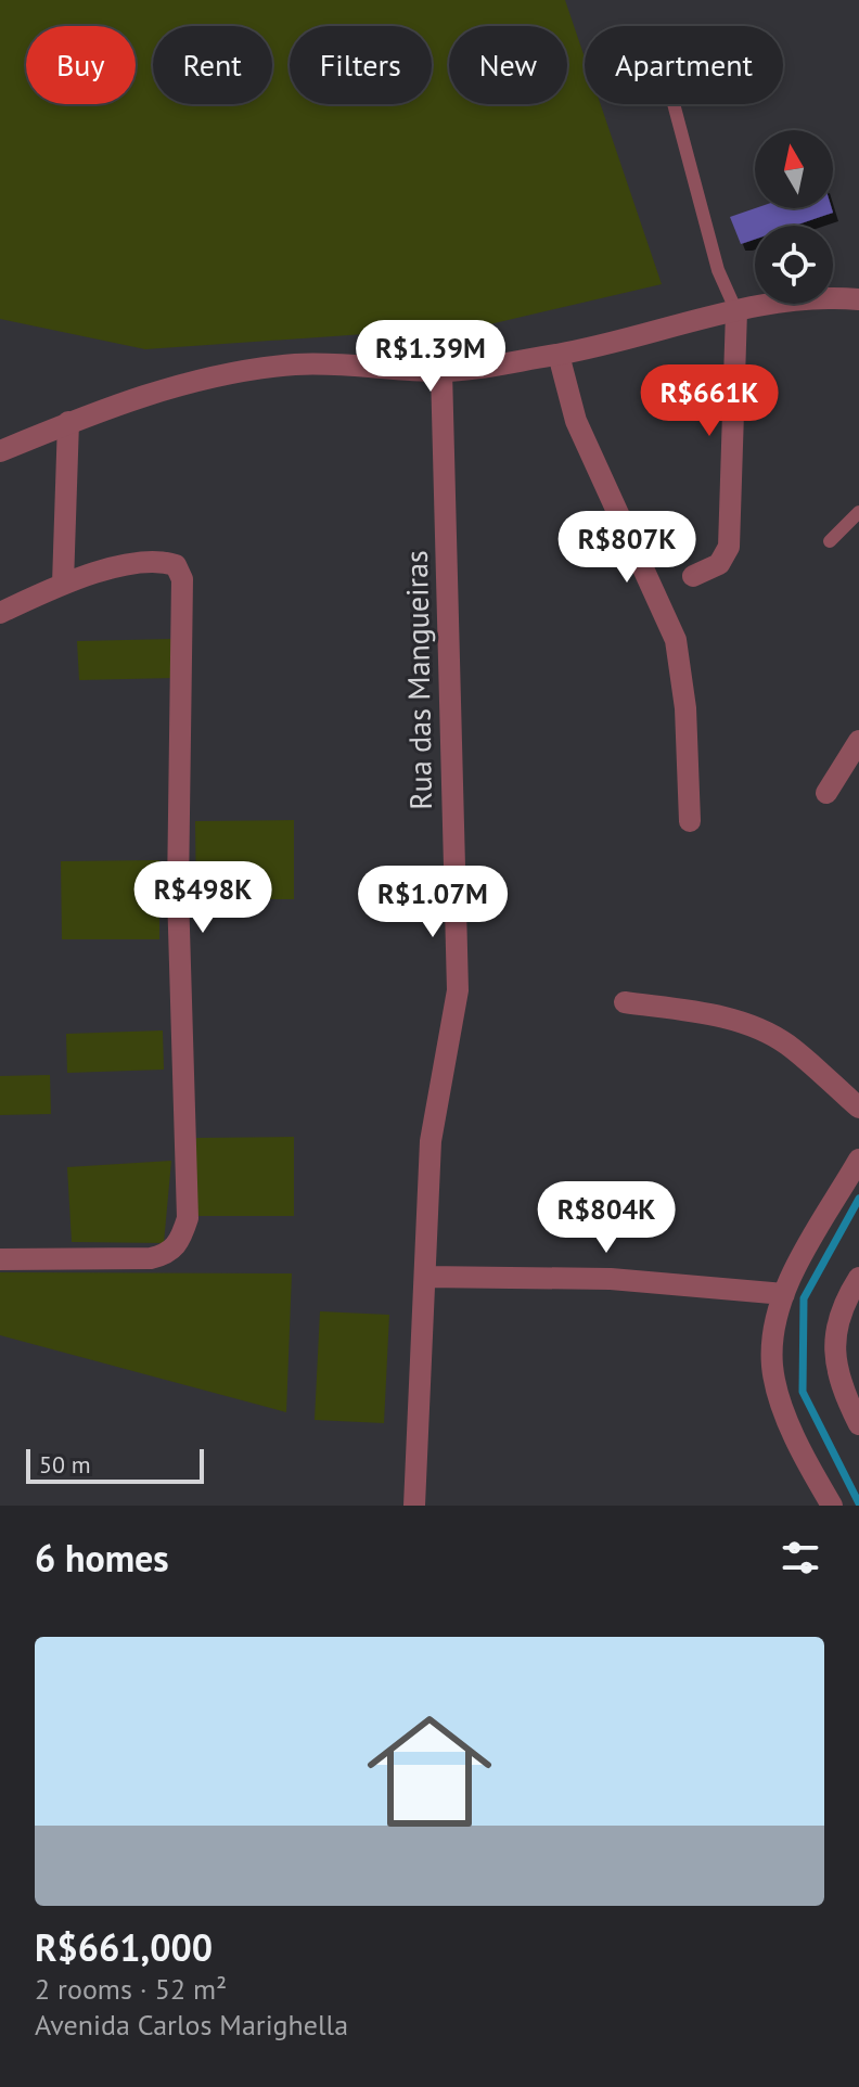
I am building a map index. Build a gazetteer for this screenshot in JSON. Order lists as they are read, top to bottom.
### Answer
{
  "streets": {
    "street": ["Rua das Mangueiras"]
  },
  "scale_bar": "50 m",
  "north": "top",
  "page": {
    "chip": [
      "Buy",
      "Rent",
      "Filters",
      "New",
      "Apartment"
    ],
    "price": [
      "R$1.39M",
      "R$661K",
      "R$807K",
      "R$498K",
      "R$1.07M",
      "R$804K"
    ],
    "scale": "50 m",
    "heading": "6 homes",
    "list": [
      {
        "name": "R$661,000",
        "note": "2 rooms · 52 m² · Avenida Carlos Marighella"
      }
    ]
  }
}
